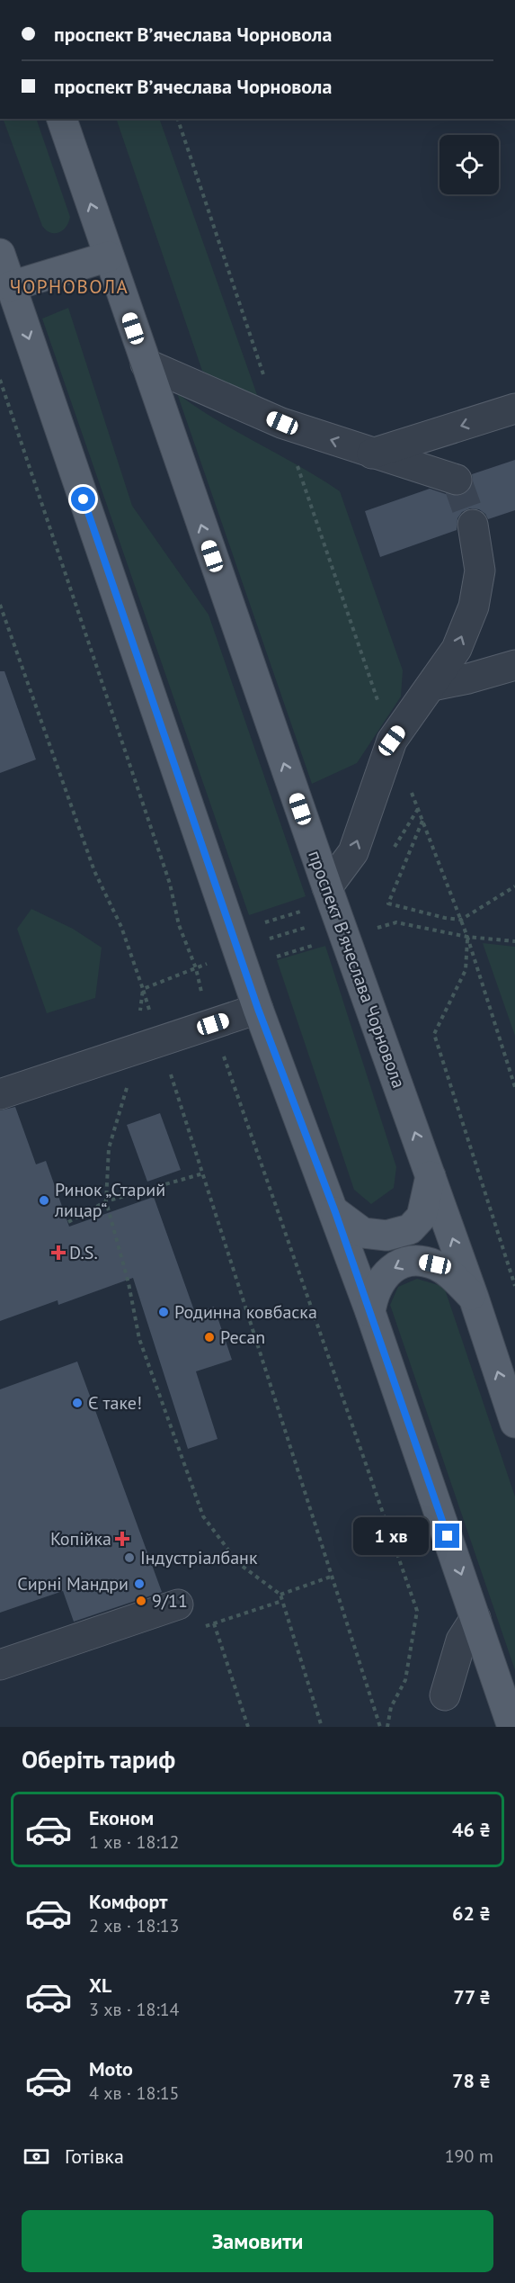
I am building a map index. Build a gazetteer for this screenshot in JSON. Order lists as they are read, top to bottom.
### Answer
{
  "streets": {
    "main road": ["проспект Вʼячеслава Чорновола"]
  },
  "districts": ["ЧОРНОВОЛА"],
  "places": {
    "other": [
      "Ринок „Старий лицар“",
      "Родинна ковбаска",
      "Pecan",
      "Є таке!",
      "Індустріалбанк",
      "Сирні Мандри",
      "9/11"
    ],
    "health": ["D.S.", "Копійка"]
  },
  "page": {
    "banner": ["проспект Вʼячеслава Чорновола", "проспект Вʼячеслава Чорновола"],
    "bubble": "1 хв",
    "heading": "Оберіть тариф",
    "list": [
      {
        "name": "Економ",
        "note": "1 хв · 18:12",
        "value": "46 ₴"
      },
      {
        "name": "Комфорт",
        "note": "2 хв · 18:13",
        "value": "62 ₴"
      },
      {
        "name": "XL",
        "note": "3 хв · 18:14",
        "value": "77 ₴"
      },
      {
        "name": "Moto",
        "note": "4 хв · 18:15",
        "value": "78 ₴"
      }
    ],
    "pay": ["Готівка", "190 m"],
    "buttons": "Замовити"
  }
}
